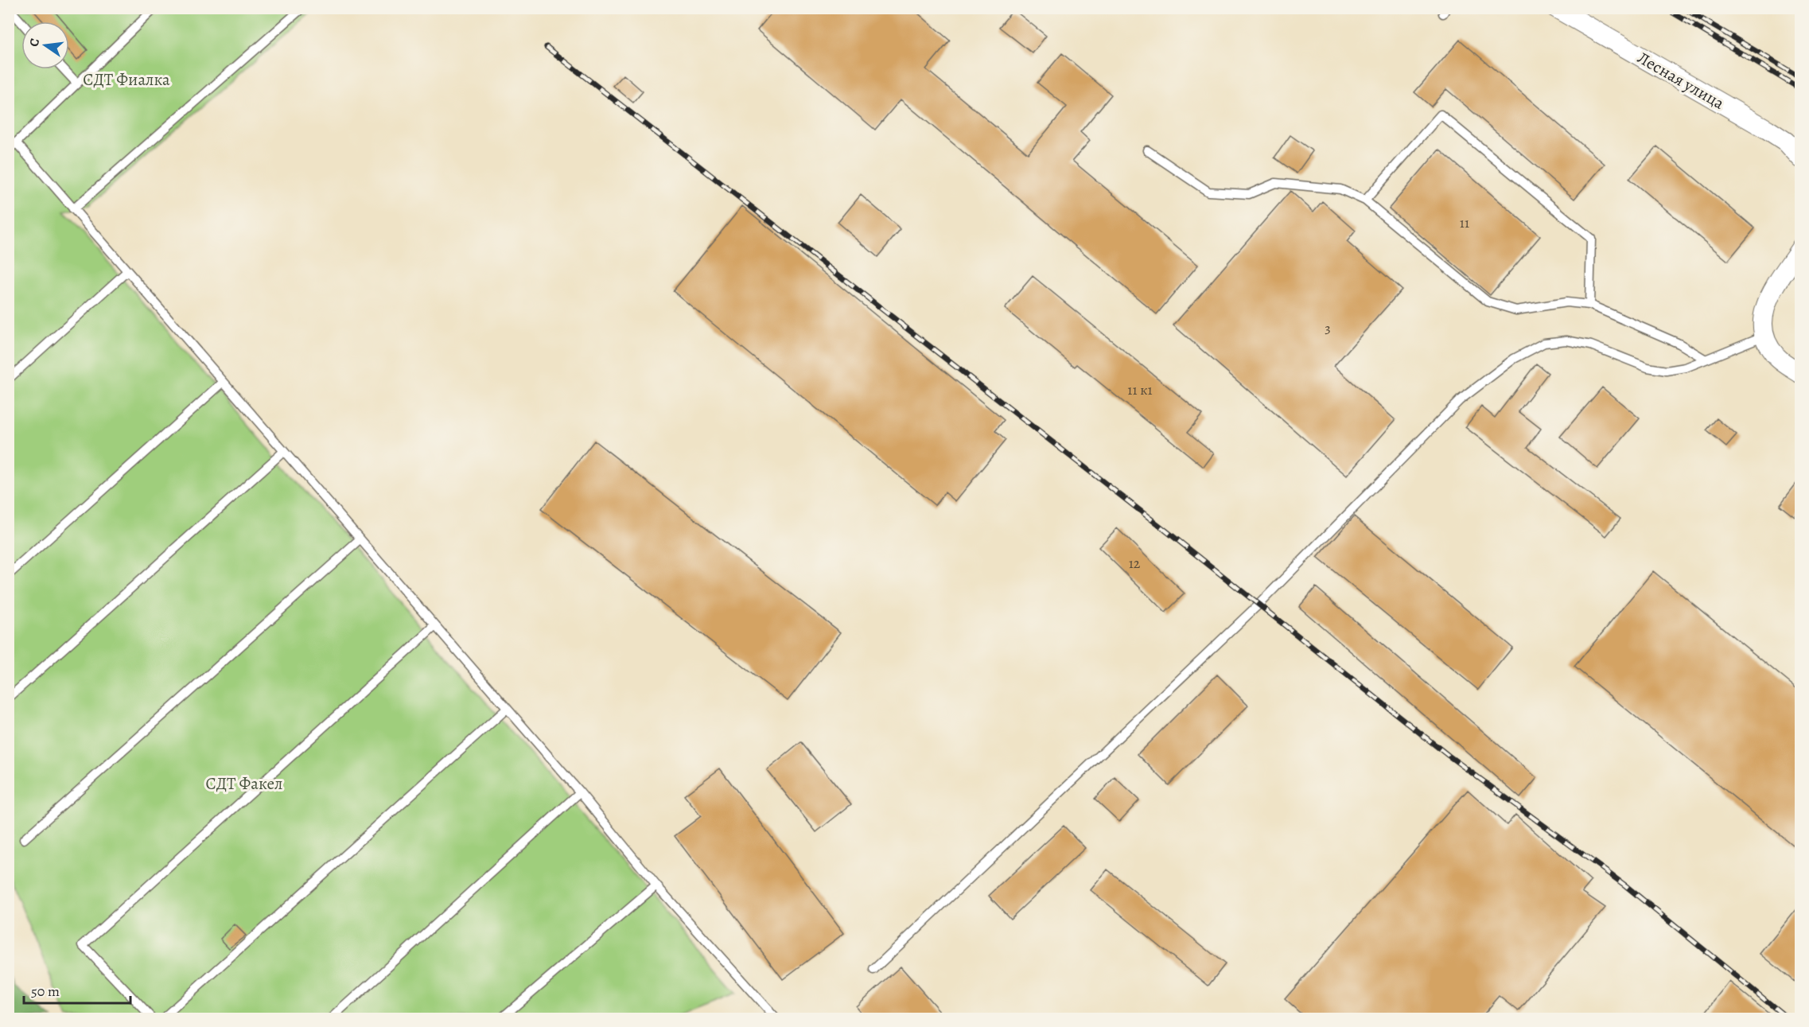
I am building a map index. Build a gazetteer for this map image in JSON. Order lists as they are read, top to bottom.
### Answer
{
  "streets": {
    "street": ["Лесная улица"]
  },
  "parks": ["СДТ Фиалка", "СДТ Факел"],
  "house_numbers": [
    "11",
    "3",
    "11 к1",
    "12"
  ],
  "scale_bar": "50 m",
  "north": "left"
}
